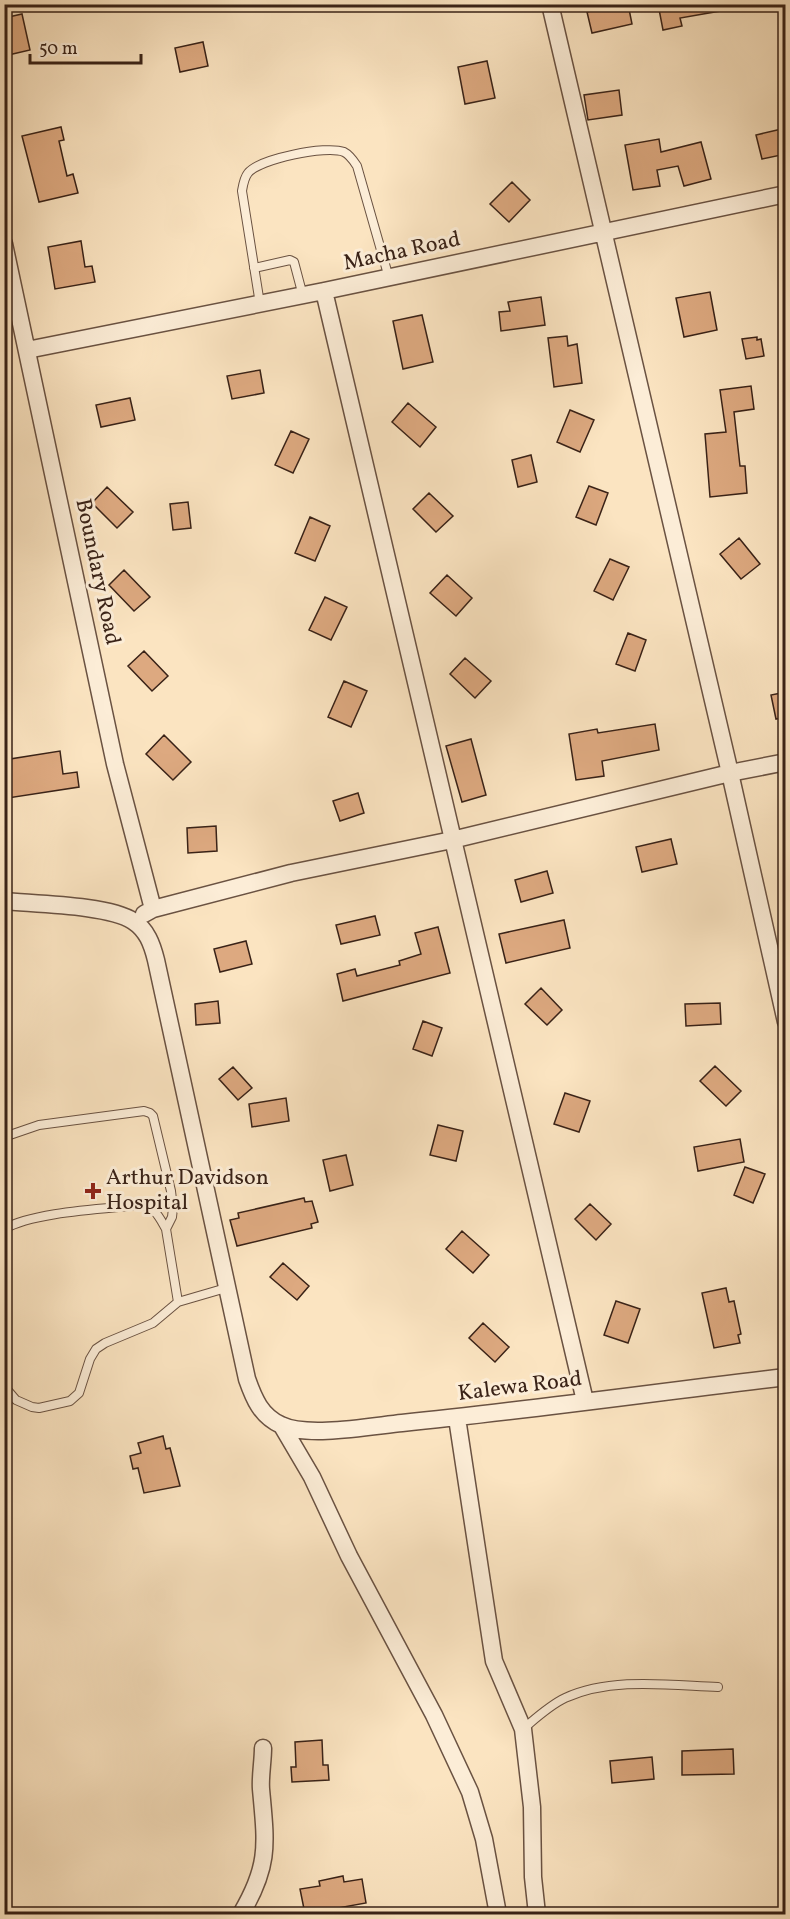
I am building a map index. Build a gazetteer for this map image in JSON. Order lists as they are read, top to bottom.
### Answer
{
  "streets": {
    "street": ["Macha Road", "Boundary Road", "Kalewa Road"]
  },
  "crossings": [
    ["Macha Road", "Boundary Road"]
  ],
  "places": {
    "health": ["Arthur Davidson Hospital"]
  },
  "scale_bar": "50 m"
}
